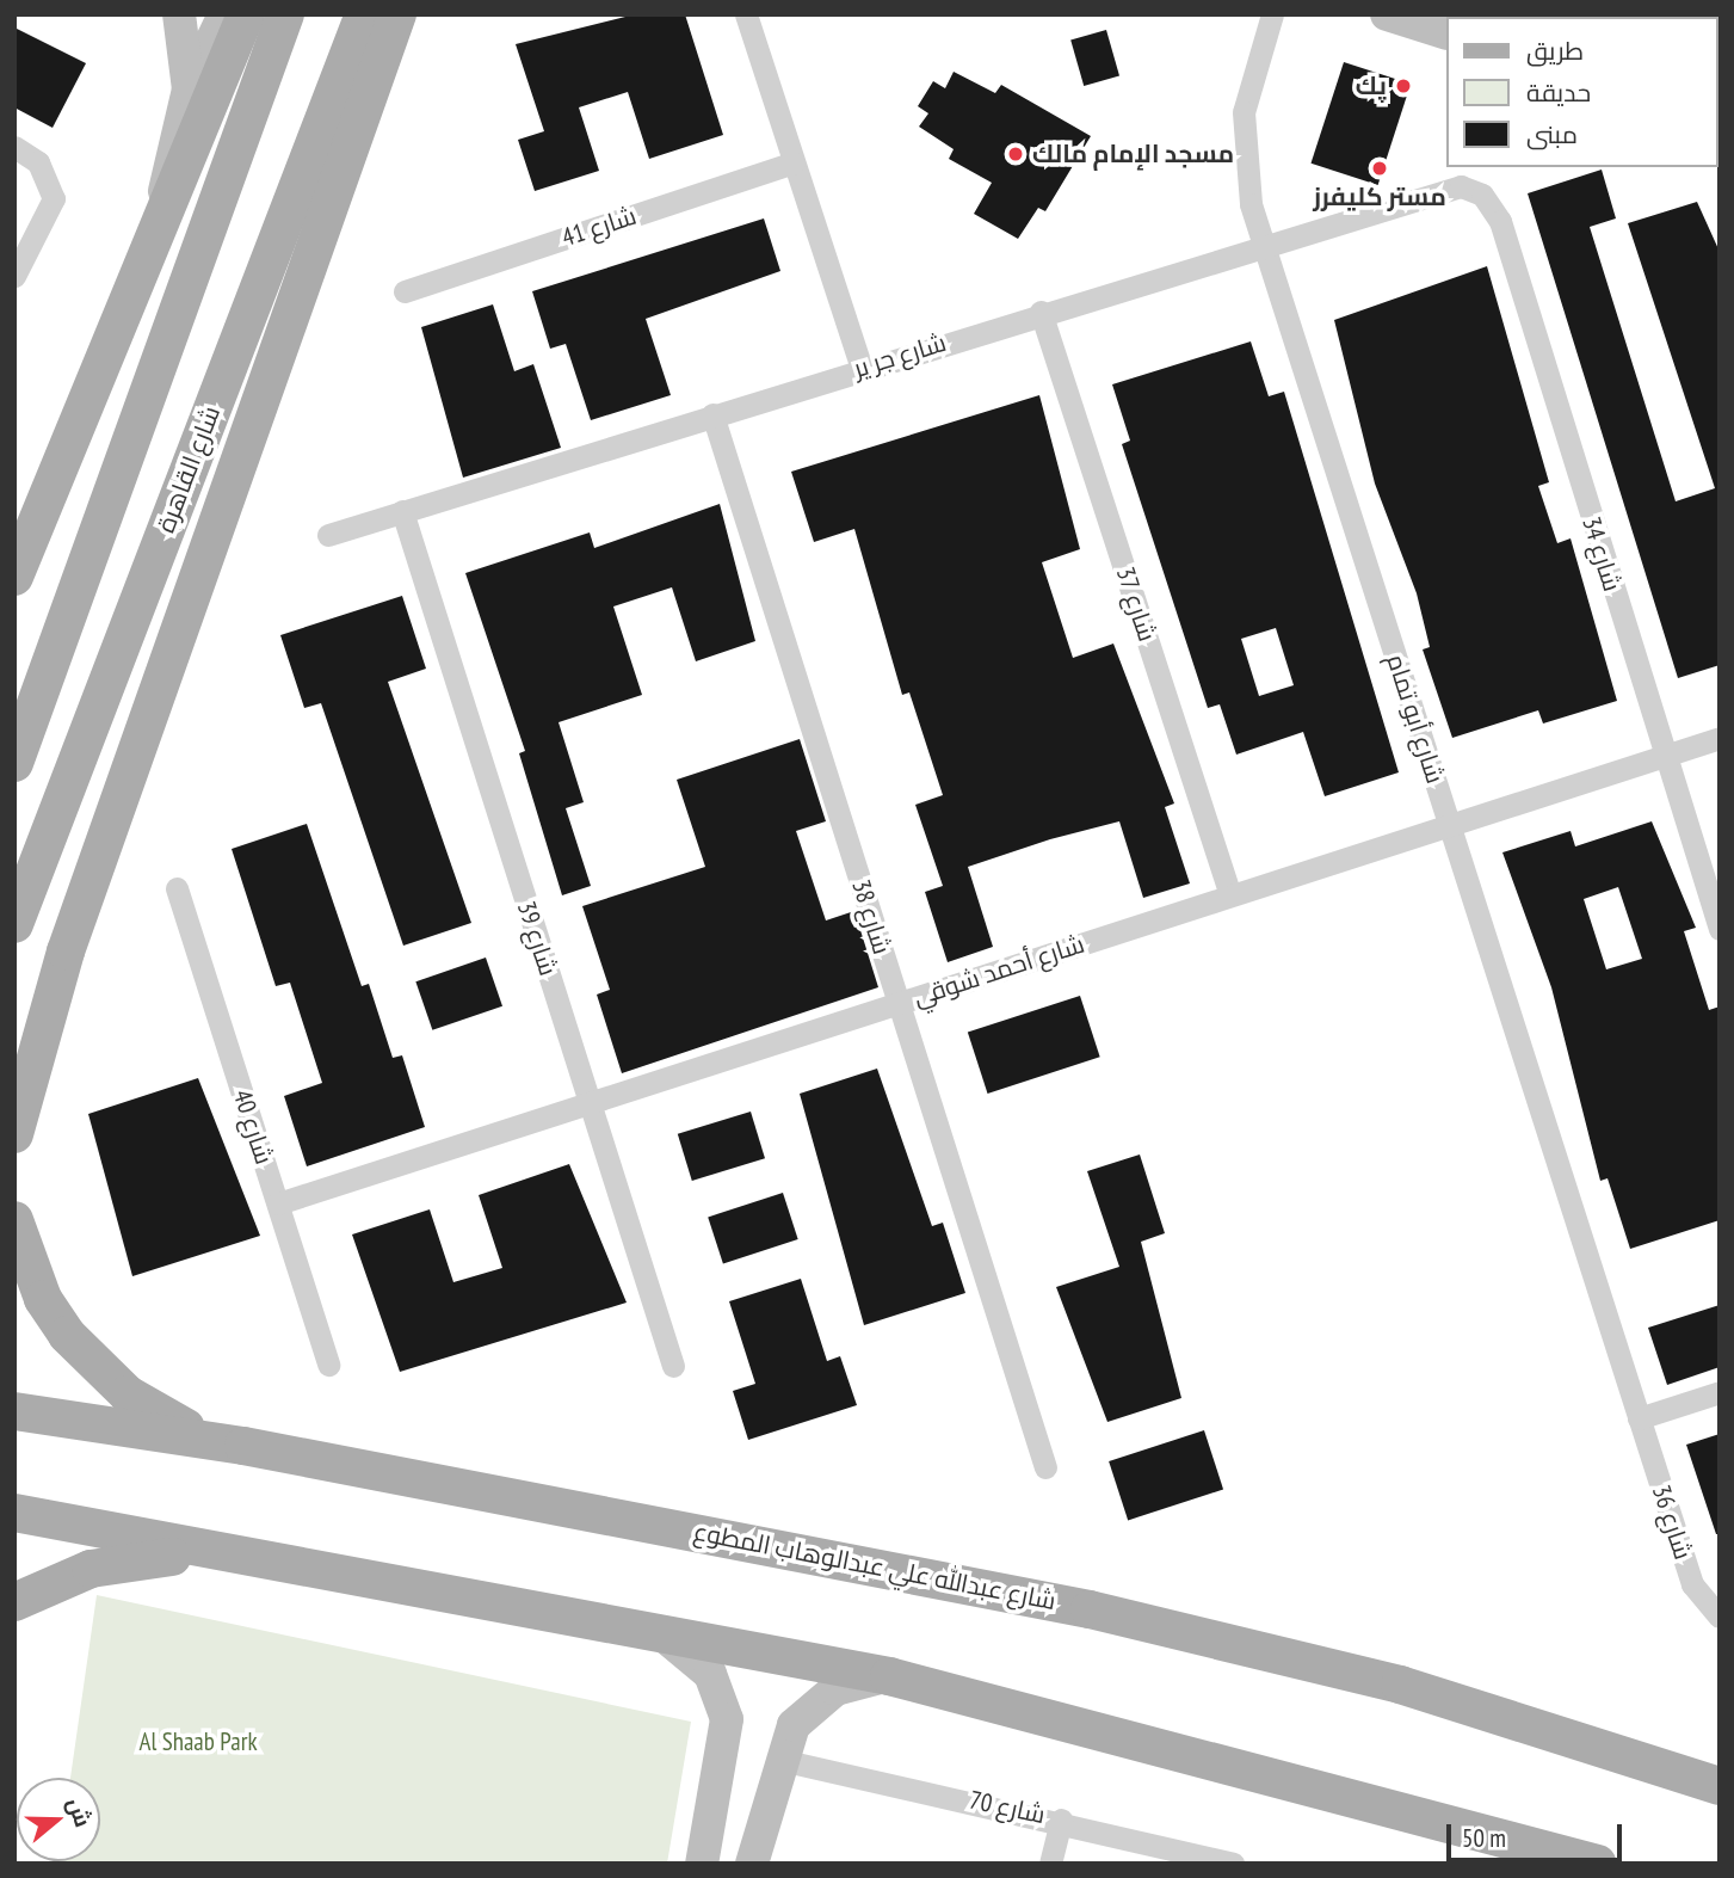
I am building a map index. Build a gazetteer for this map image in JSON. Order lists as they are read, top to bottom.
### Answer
{
  "streets": {
    "main road": ["شارع القاهرة", "شارع عبدالله علي عبدالوهاب المطوع"],
    "street": [
      "شارع 41",
      "شارع جر ير",
      "شارع 34",
      "شارع 37",
      "شارع أبو تمام",
      "شارع 38",
      "شارع 39",
      "شارع أحمد شوقي",
      "شارع 40",
      "شارع 36",
      "شارع 70"
    ]
  },
  "crossings": [
    ["شارع جر ير", "شارع 34"],
    ["شارع جر ير", "شارع 37"],
    ["شارع جر ير", "شارع أبو تمام"],
    ["شارع جر ير", "شارع 38"],
    ["شارع جر ير", "شارع 39"],
    ["شارع 34", "شارع أحمد شوقي"],
    ["شارع 37", "شارع أحمد شوقي"],
    ["شارع أبو تمام", "شارع أحمد شوقي"],
    ["شارع أبو تمام", "شارع 36"],
    ["شارع 38", "شارع أحمد شوقي"],
    ["شارع 39", "شارع أحمد شوقي"],
    ["شارع أحمد شوقي", "شارع 40"]
  ],
  "parks": ["Al Shaab Park"],
  "places": ["پك", "مسجد الإمام مالك", "مستر كليفرز"],
  "legend": ["طريق", "حديقة", "مبنى"],
  "scale_bar": "50 m",
  "north": "right"
}
